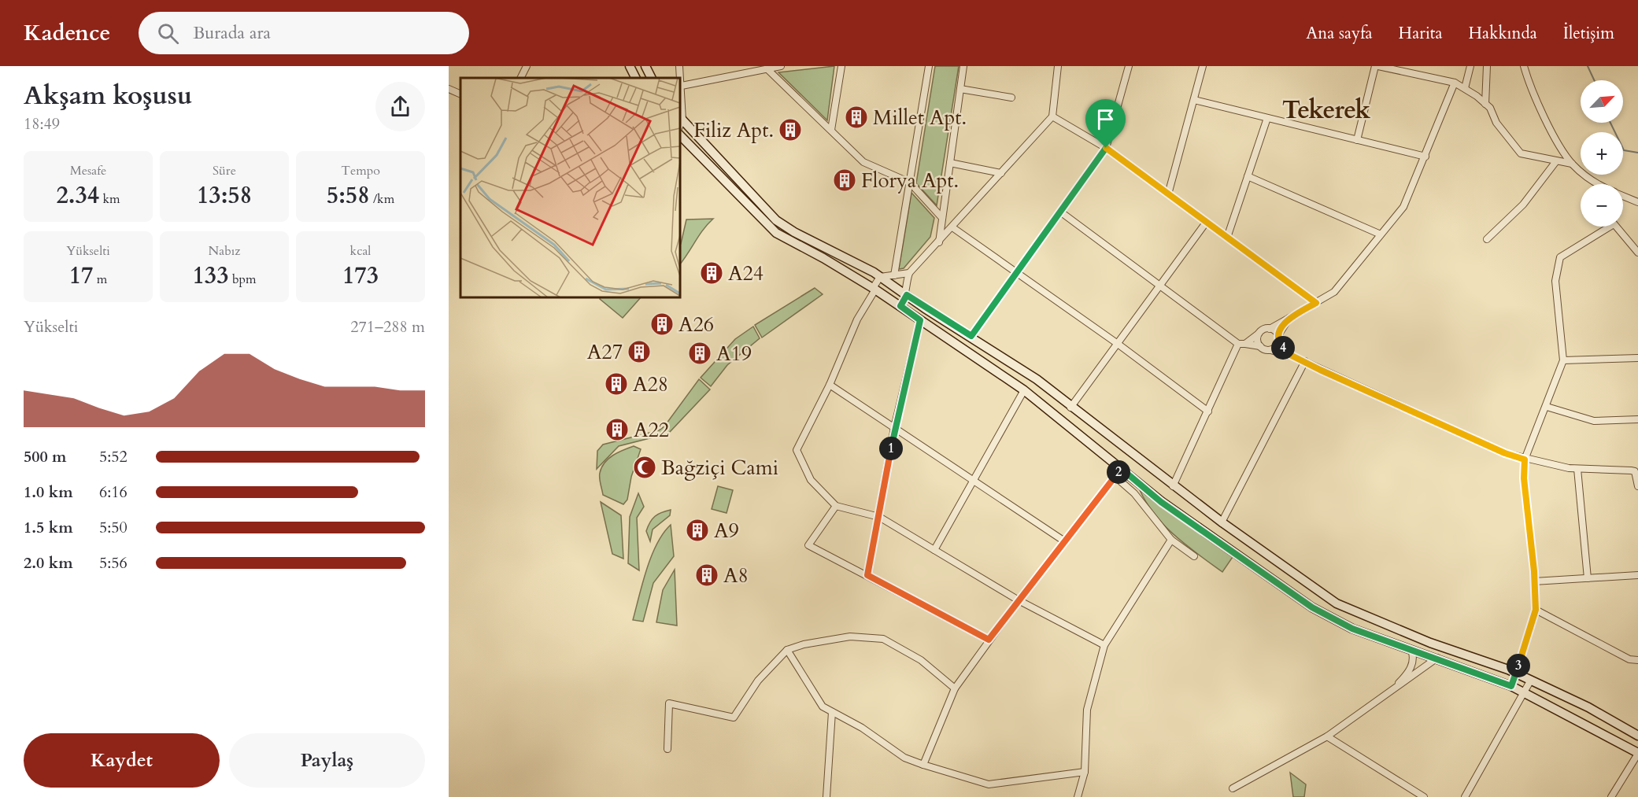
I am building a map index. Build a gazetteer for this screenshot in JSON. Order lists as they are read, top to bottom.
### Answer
{
  "districts": ["Tekerek"],
  "places": {
    "building": [
      "Millet Apt.",
      "Filiz Apt.",
      "Florya Apt.",
      "A24",
      "A26",
      "A27",
      "A19",
      "A28",
      "A22",
      "A9",
      "A8"
    ],
    "mosque": ["Bağziçi Cami"]
  },
  "north": "top right",
  "page": {
    "header": "Kadence",
    "search": "Burada ara",
    "nav": [
      "Ana sayfa",
      "Harita",
      "Hakkında",
      "İletişim"
    ],
    "heading": ["Akşam koşusu", "18:49"],
    "map_buttons": ["+", "−"],
    "stats": [
      ["Mesafe", "2.34 km"],
      ["Süre", "13:58"],
      ["Tempo", "5:58 /km"],
      ["Yükselti", "17 m"],
      ["Nabız", "133 bpm"],
      ["kcal", "173"]
    ],
    "chart": ["Yükselti", "271–288 m"],
    "pins": [
      "4",
      "1",
      "2",
      "3"
    ],
    "list": [
      {
        "name": "500 m",
        "note": "5:52"
      },
      {
        "name": "1.0 km",
        "note": "6:16"
      },
      {
        "name": "1.5 km",
        "note": "5:50"
      },
      {
        "name": "2.0 km",
        "note": "5:56"
      }
    ],
    "buttons": ["Kaydet", "Paylaş"]
  }
}
